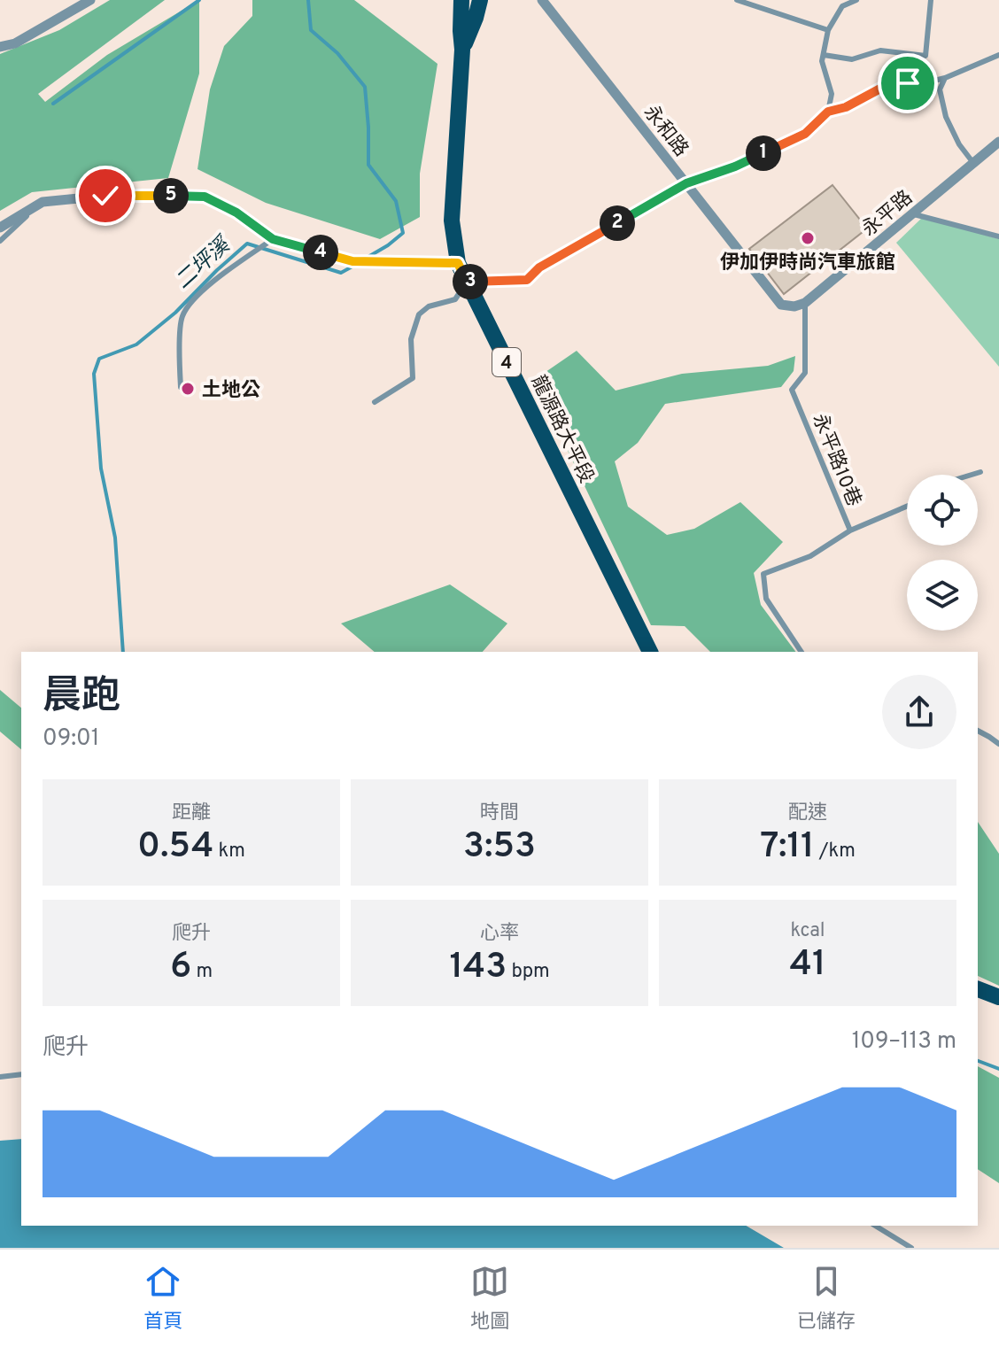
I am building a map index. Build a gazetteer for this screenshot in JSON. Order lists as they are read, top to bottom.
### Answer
{
  "streets": {
    "main road": ["4", "龍源路大平段"],
    "street": ["永和路", "永平路"],
    "lane": ["永平路10巷"]
  },
  "crossings": [
    ["永和路", "永平路"],
    ["永和路", "永平路10巷"],
    ["永平路", "永平路10巷"]
  ],
  "water": ["二坪溪"],
  "places": ["伊加伊時尚汽車旅館", "土地公"],
  "page": {
    "pins": [
      "1",
      "5",
      "2",
      "4",
      "3"
    ],
    "heading": ["晨跑", "09:01"],
    "stats": [
      ["距離", "0.54 km"],
      ["時間", "3:53"],
      ["配速", "7:11 /km"],
      ["爬升", "6 m"],
      ["心率", "143 bpm"],
      ["kcal", "41"]
    ],
    "chart": ["爬升", "109–113 m"],
    "tabs": ["首頁", "地圖", "已儲存"]
  }
}
